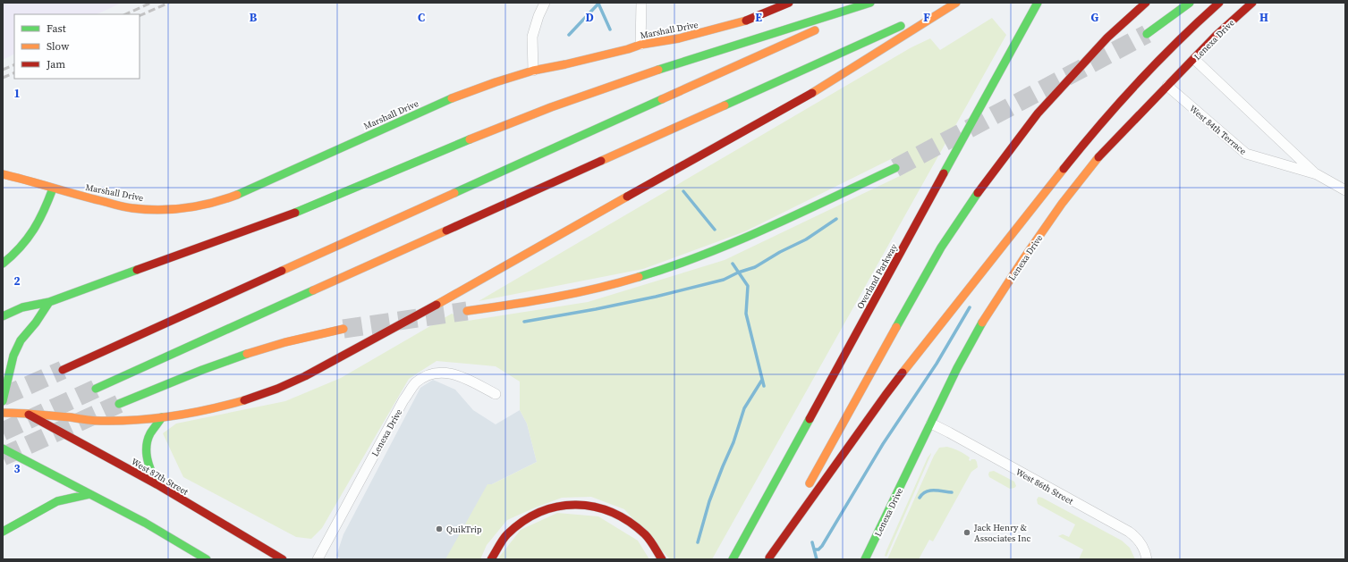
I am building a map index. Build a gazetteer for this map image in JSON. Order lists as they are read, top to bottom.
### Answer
{
  "streets": {
    "main road": [
      "Marshall Drive",
      "Lenexa Drive",
      "Overland Parkway",
      "West 87th Street"
    ],
    "street": ["West 84th Terrace", "West 86th Street"]
  },
  "crossings": [
    ["Lenexa Drive", "West 84th Terrace"],
    ["Lenexa Drive", "West 86th Street"]
  ],
  "places": ["QuikTrip", "Jack Henry & Associates Inc"],
  "legend": ["Fast", "Slow", "Jam"],
  "grid": {
    "columns": [
      "B",
      "C",
      "D",
      "E",
      "F",
      "G",
      "H"
    ],
    "rows": ["1", "2", "3"]
  }
}
